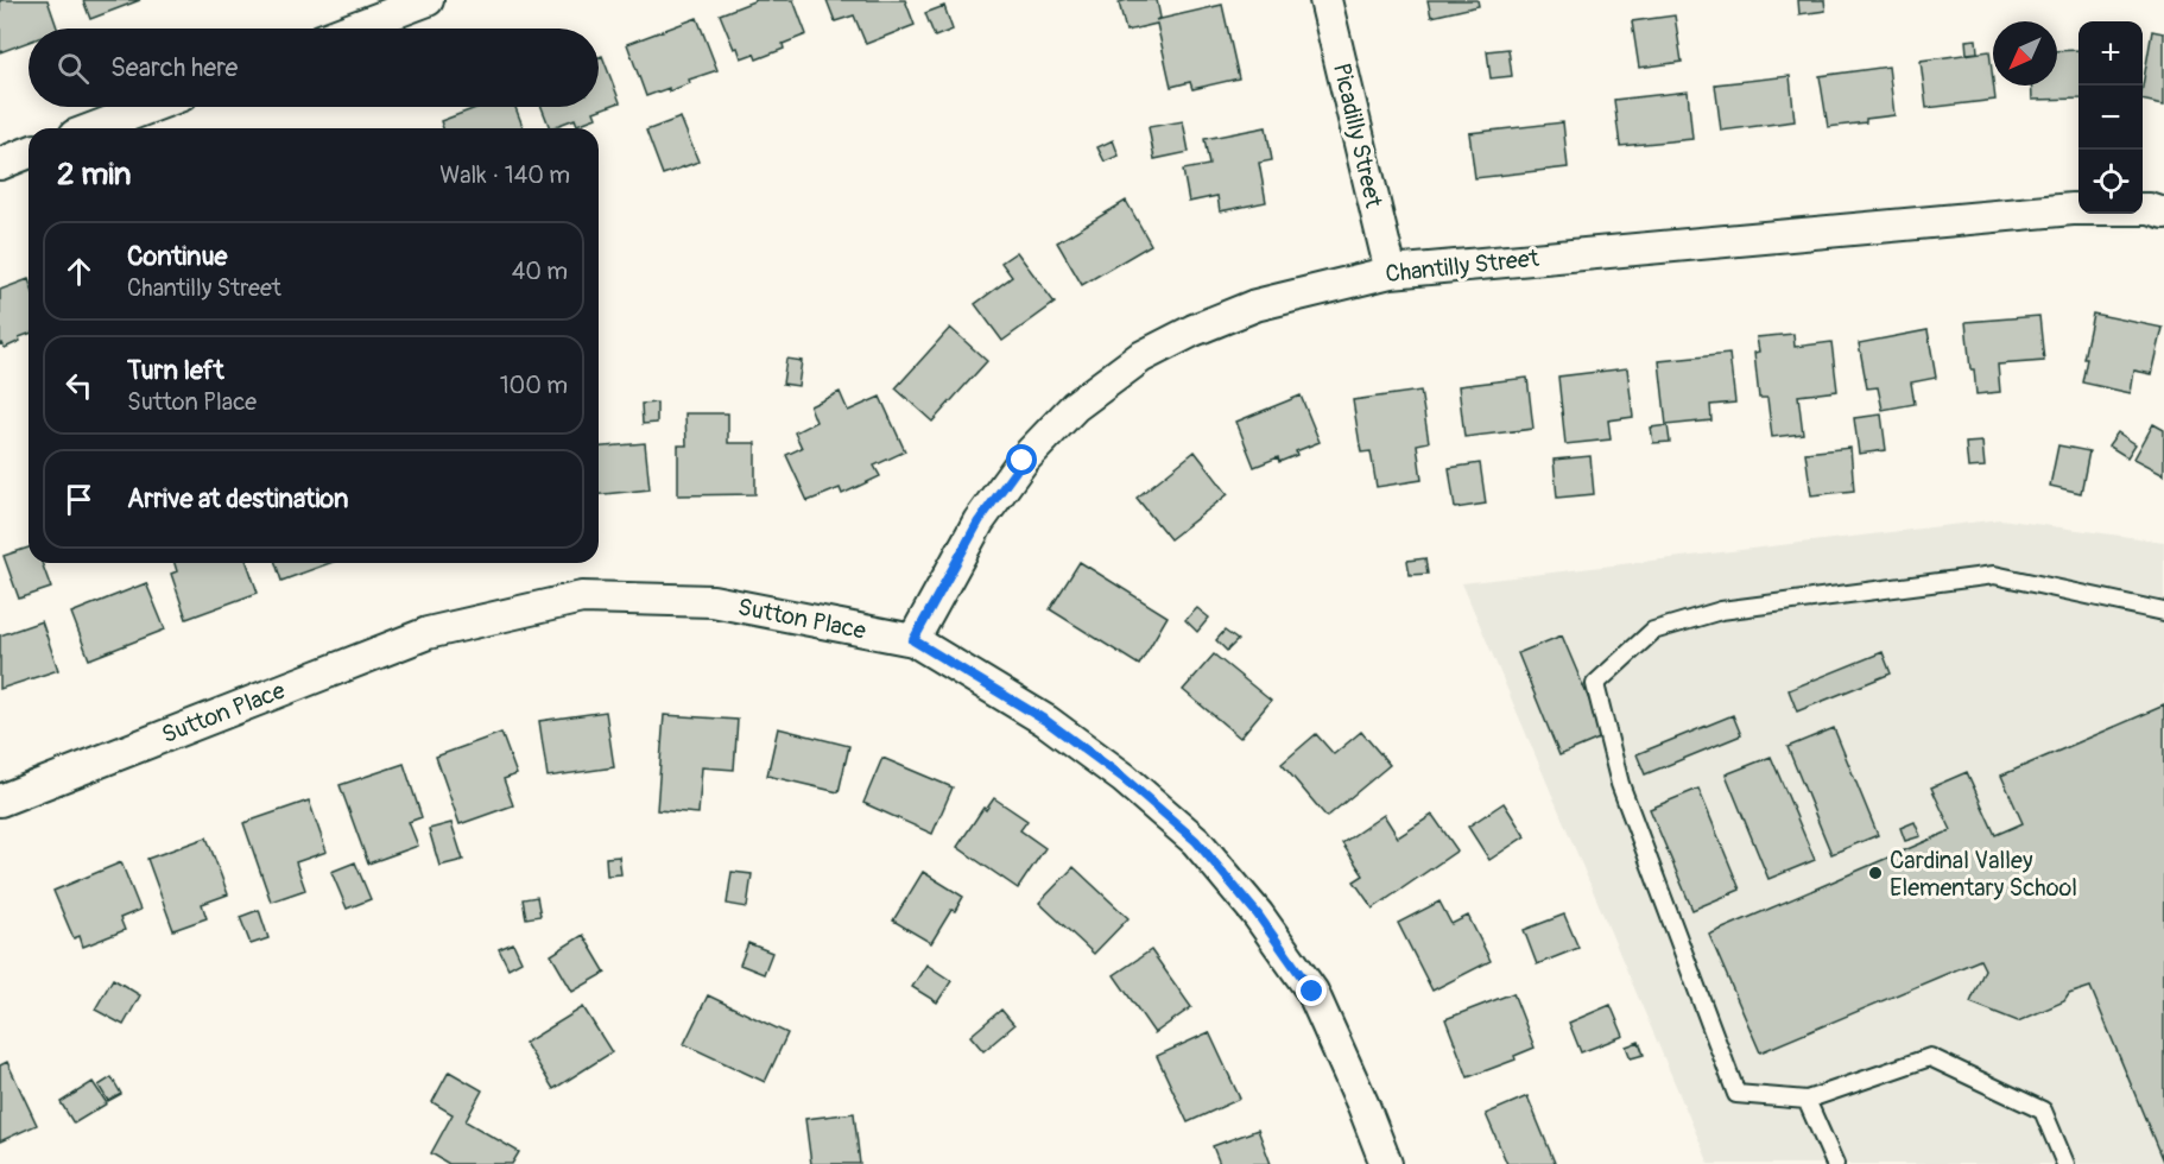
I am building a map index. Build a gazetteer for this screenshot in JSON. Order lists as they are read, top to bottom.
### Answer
{
  "streets": {
    "street": ["Picadilly Street", "Chantilly Street", "Sutton Place"]
  },
  "crossings": [
    ["Picadilly Street", "Chantilly Street"],
    ["Chantilly Street", "Sutton Place"]
  ],
  "places": ["Cardinal Valley Elementary School"],
  "north": "bottom left",
  "page": {
    "map_buttons": ["+", "−"],
    "search": "Search here",
    "heading": ["2 min", "Walk · 140 m"],
    "list": [
      ["Continue", "Chantilly Street", "40 m"],
      ["Turn left", "Sutton Place", "100 m"],
      "Arrive at destination"
    ]
  }
}
